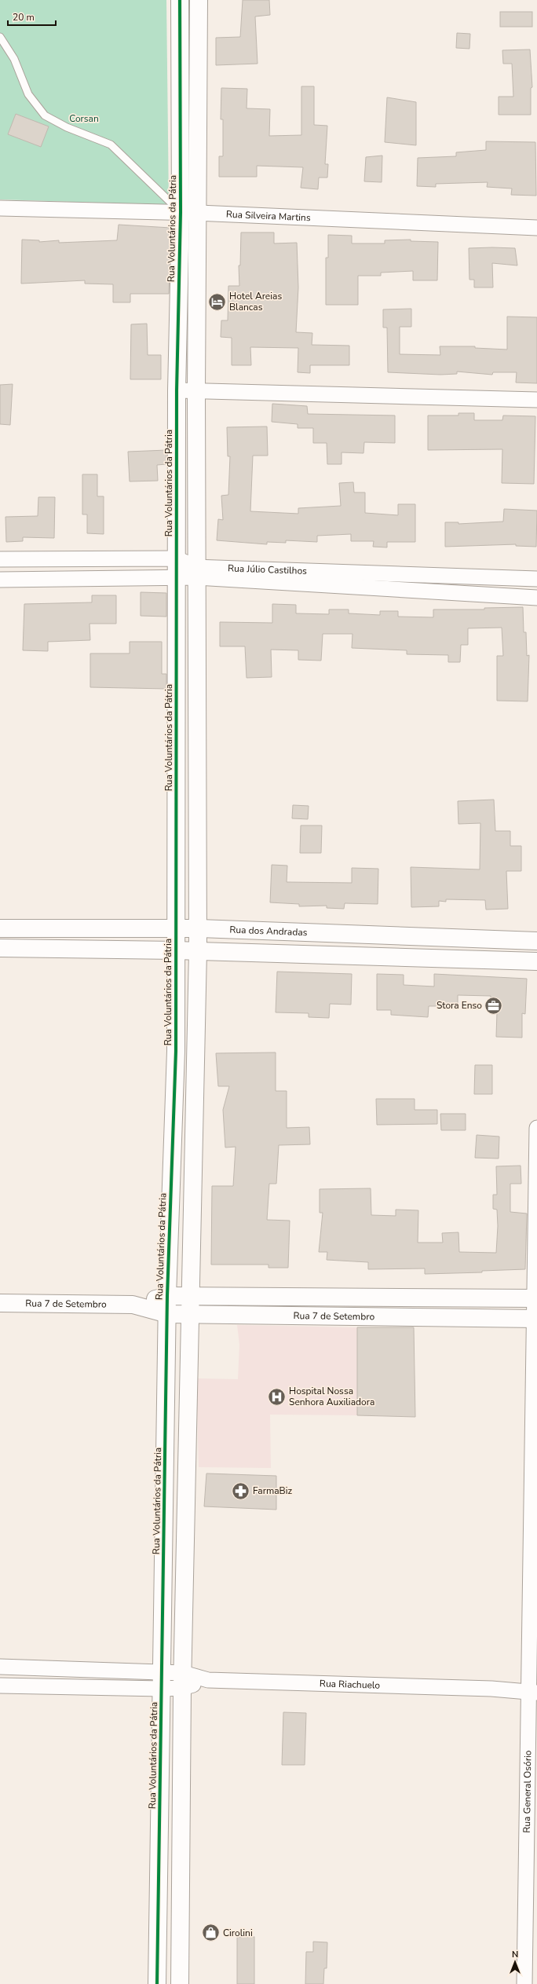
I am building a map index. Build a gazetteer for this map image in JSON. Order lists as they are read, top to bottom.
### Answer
{
  "streets": {
    "street": [
      "Rua Silveira Martins",
      "Rua Voluntários da Pátria",
      "Rua Júlio Castilhos",
      "Rua dos Andradas",
      "Rua 7 de Setembro",
      "Rua Riachuelo",
      "Rua General Osório"
    ]
  },
  "crossings": [
    ["Rua Silveira Martins", "Rua Voluntários da Pátria"],
    ["Rua Voluntários da Pátria", "Rua Júlio Castilhos"],
    ["Rua Voluntários da Pátria", "Rua dos Andradas"],
    ["Rua Voluntários da Pátria", "Rua 7 de Setembro"],
    ["Rua Voluntários da Pátria", "Rua Riachuelo"],
    ["Rua 7 de Setembro", "Rua General Osório"],
    ["Rua Riachuelo", "Rua General Osório"]
  ],
  "parks": ["Corsan"],
  "places": {
    "hotel": ["Hotel Areias Blancas"],
    "office": ["Stora Enso"],
    "hospital": ["Hospital Nossa Senhora Auxiliadora"],
    "pharmacy": ["FarmaBiz"],
    "shop": ["Cirolini"]
  },
  "scale_bar": "20 m",
  "north": "top"
}
